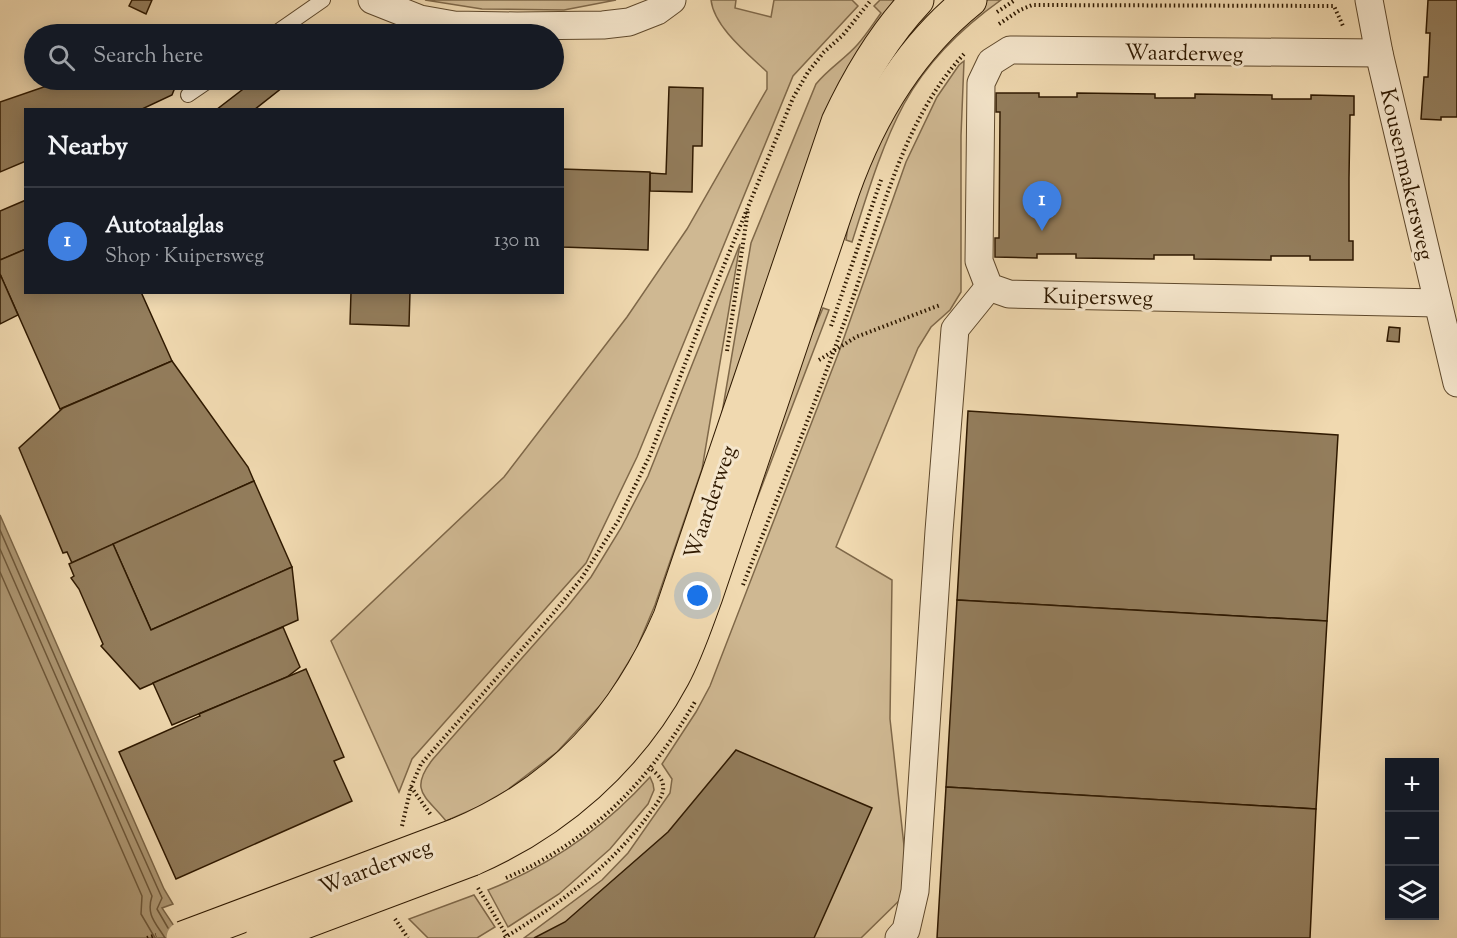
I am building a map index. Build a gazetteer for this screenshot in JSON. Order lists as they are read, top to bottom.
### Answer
{
  "streets": {
    "main road": ["Waarderweg"],
    "street": ["Kousenmakersweg", "Kuipersweg"]
  },
  "crossings": [
    ["Waarderweg", "Kousenmakersweg"],
    ["Waarderweg", "Kuipersweg"],
    ["Kousenmakersweg", "Kuipersweg"]
  ],
  "page": {
    "search": "Search here",
    "heading": "Nearby",
    "pins": "1",
    "list": [
      {
        "mark": "1",
        "name": "Autotaalglas",
        "note": "Shop · Kuipersweg",
        "value": "130 m"
      }
    ],
    "map_buttons": ["+", "−"]
  }
}
